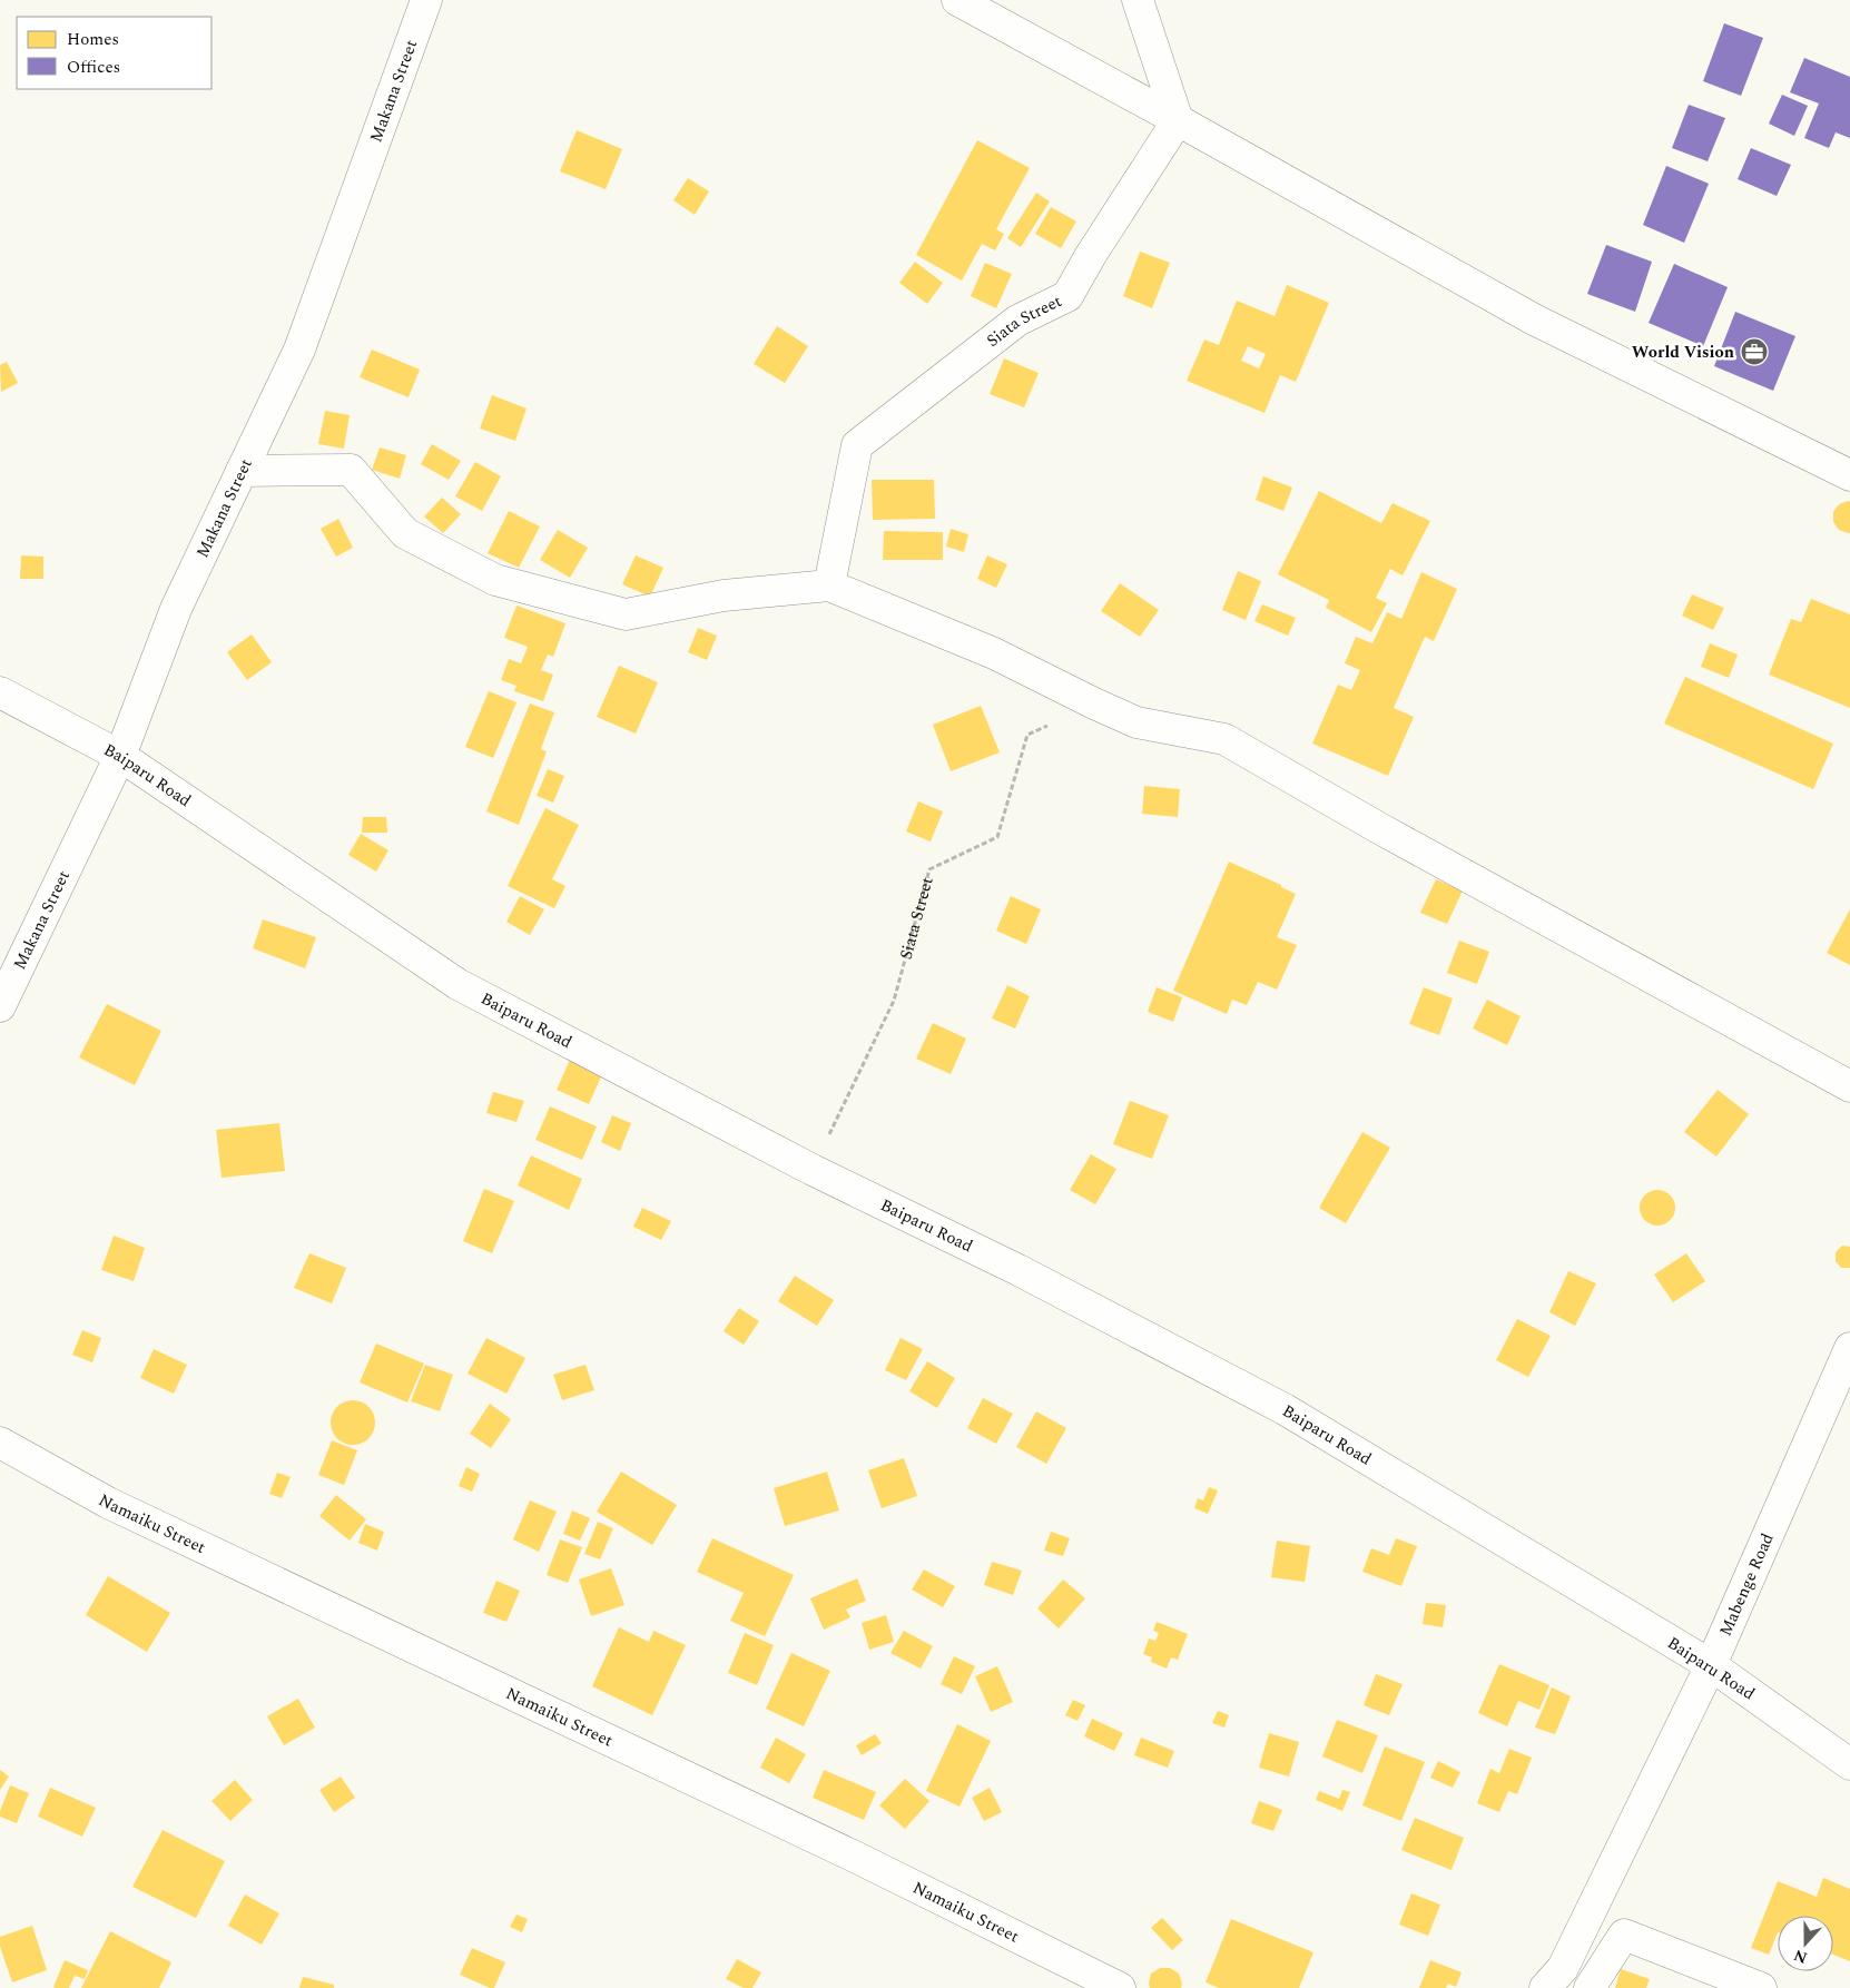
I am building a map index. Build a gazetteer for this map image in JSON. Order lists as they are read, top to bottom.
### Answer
{
  "streets": {
    "street": [
      "Makana Street",
      "Siata Street",
      "Baiparu Road",
      "Namaiku Street",
      "Mabenge Road"
    ]
  },
  "crossings": [
    ["Makana Street", "Baiparu Road"],
    ["Siata Street", "Baiparu Road"],
    ["Baiparu Road", "Mabenge Road"]
  ],
  "places": {
    "office": ["World Vision"]
  },
  "legend": ["Homes", "Offices"],
  "north": "bottom"
}
